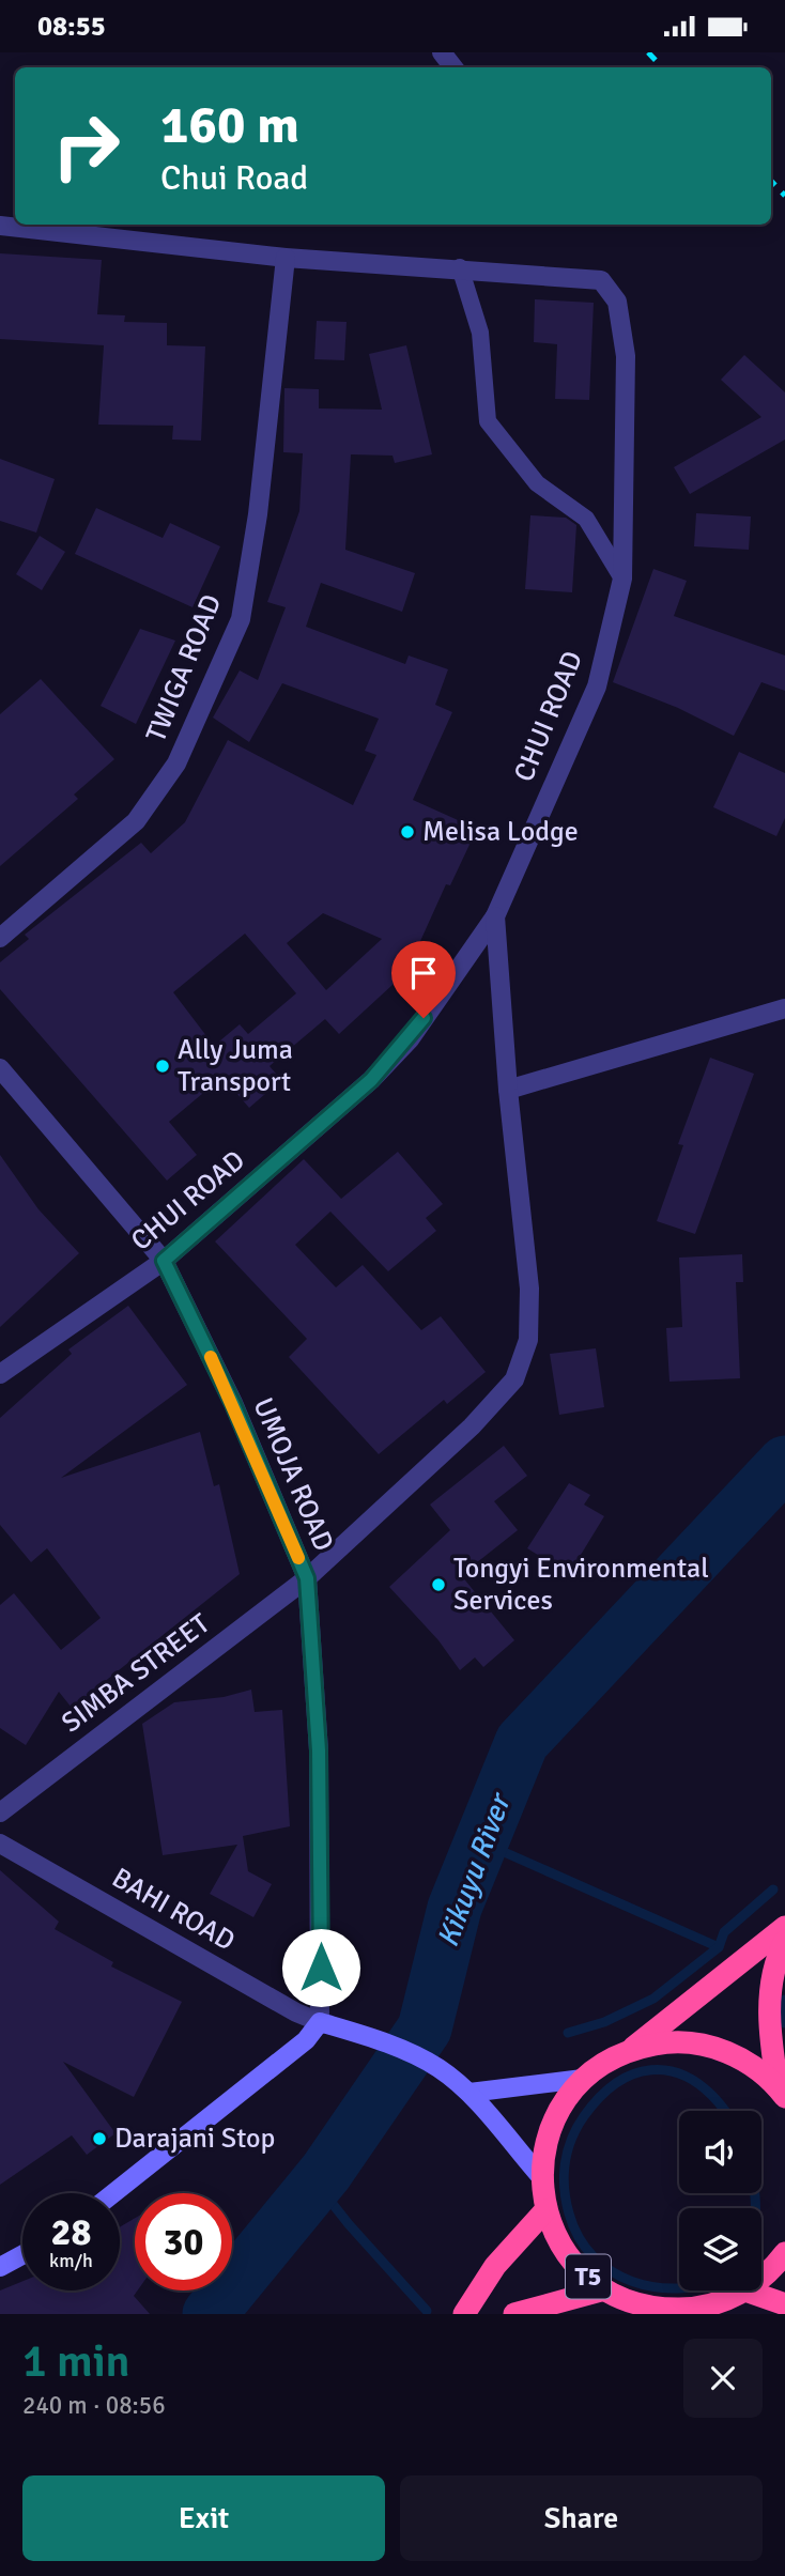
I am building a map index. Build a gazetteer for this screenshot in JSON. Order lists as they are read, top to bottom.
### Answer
{
  "streets": {
    "highway": ["T5"],
    "street": [
      "TWIGA ROAD",
      "CHUI ROAD",
      "UMOJA ROAD",
      "SIMBA STREET",
      "BAHI ROAD"
    ]
  },
  "crossings": [
    ["TWIGA ROAD", "CHUI ROAD"],
    ["CHUI ROAD", "UMOJA ROAD"],
    ["CHUI ROAD", "SIMBA STREET"],
    ["UMOJA ROAD", "SIMBA STREET"],
    ["UMOJA ROAD", "BAHI ROAD"]
  ],
  "water": ["Kikuyu River"],
  "places": [
    "Melisa Lodge",
    "Ally Juma Transport",
    "Tongyi Environmental Services",
    "Darajani Stop"
  ],
  "page": {
    "status": "08:55",
    "turn": ["160 m", "Chui Road"],
    "speed": "28 km/h",
    "limit": "30",
    "heading": ["1 min", "240 m · 08:56"],
    "buttons": ["Exit", "Share"]
  }
}
